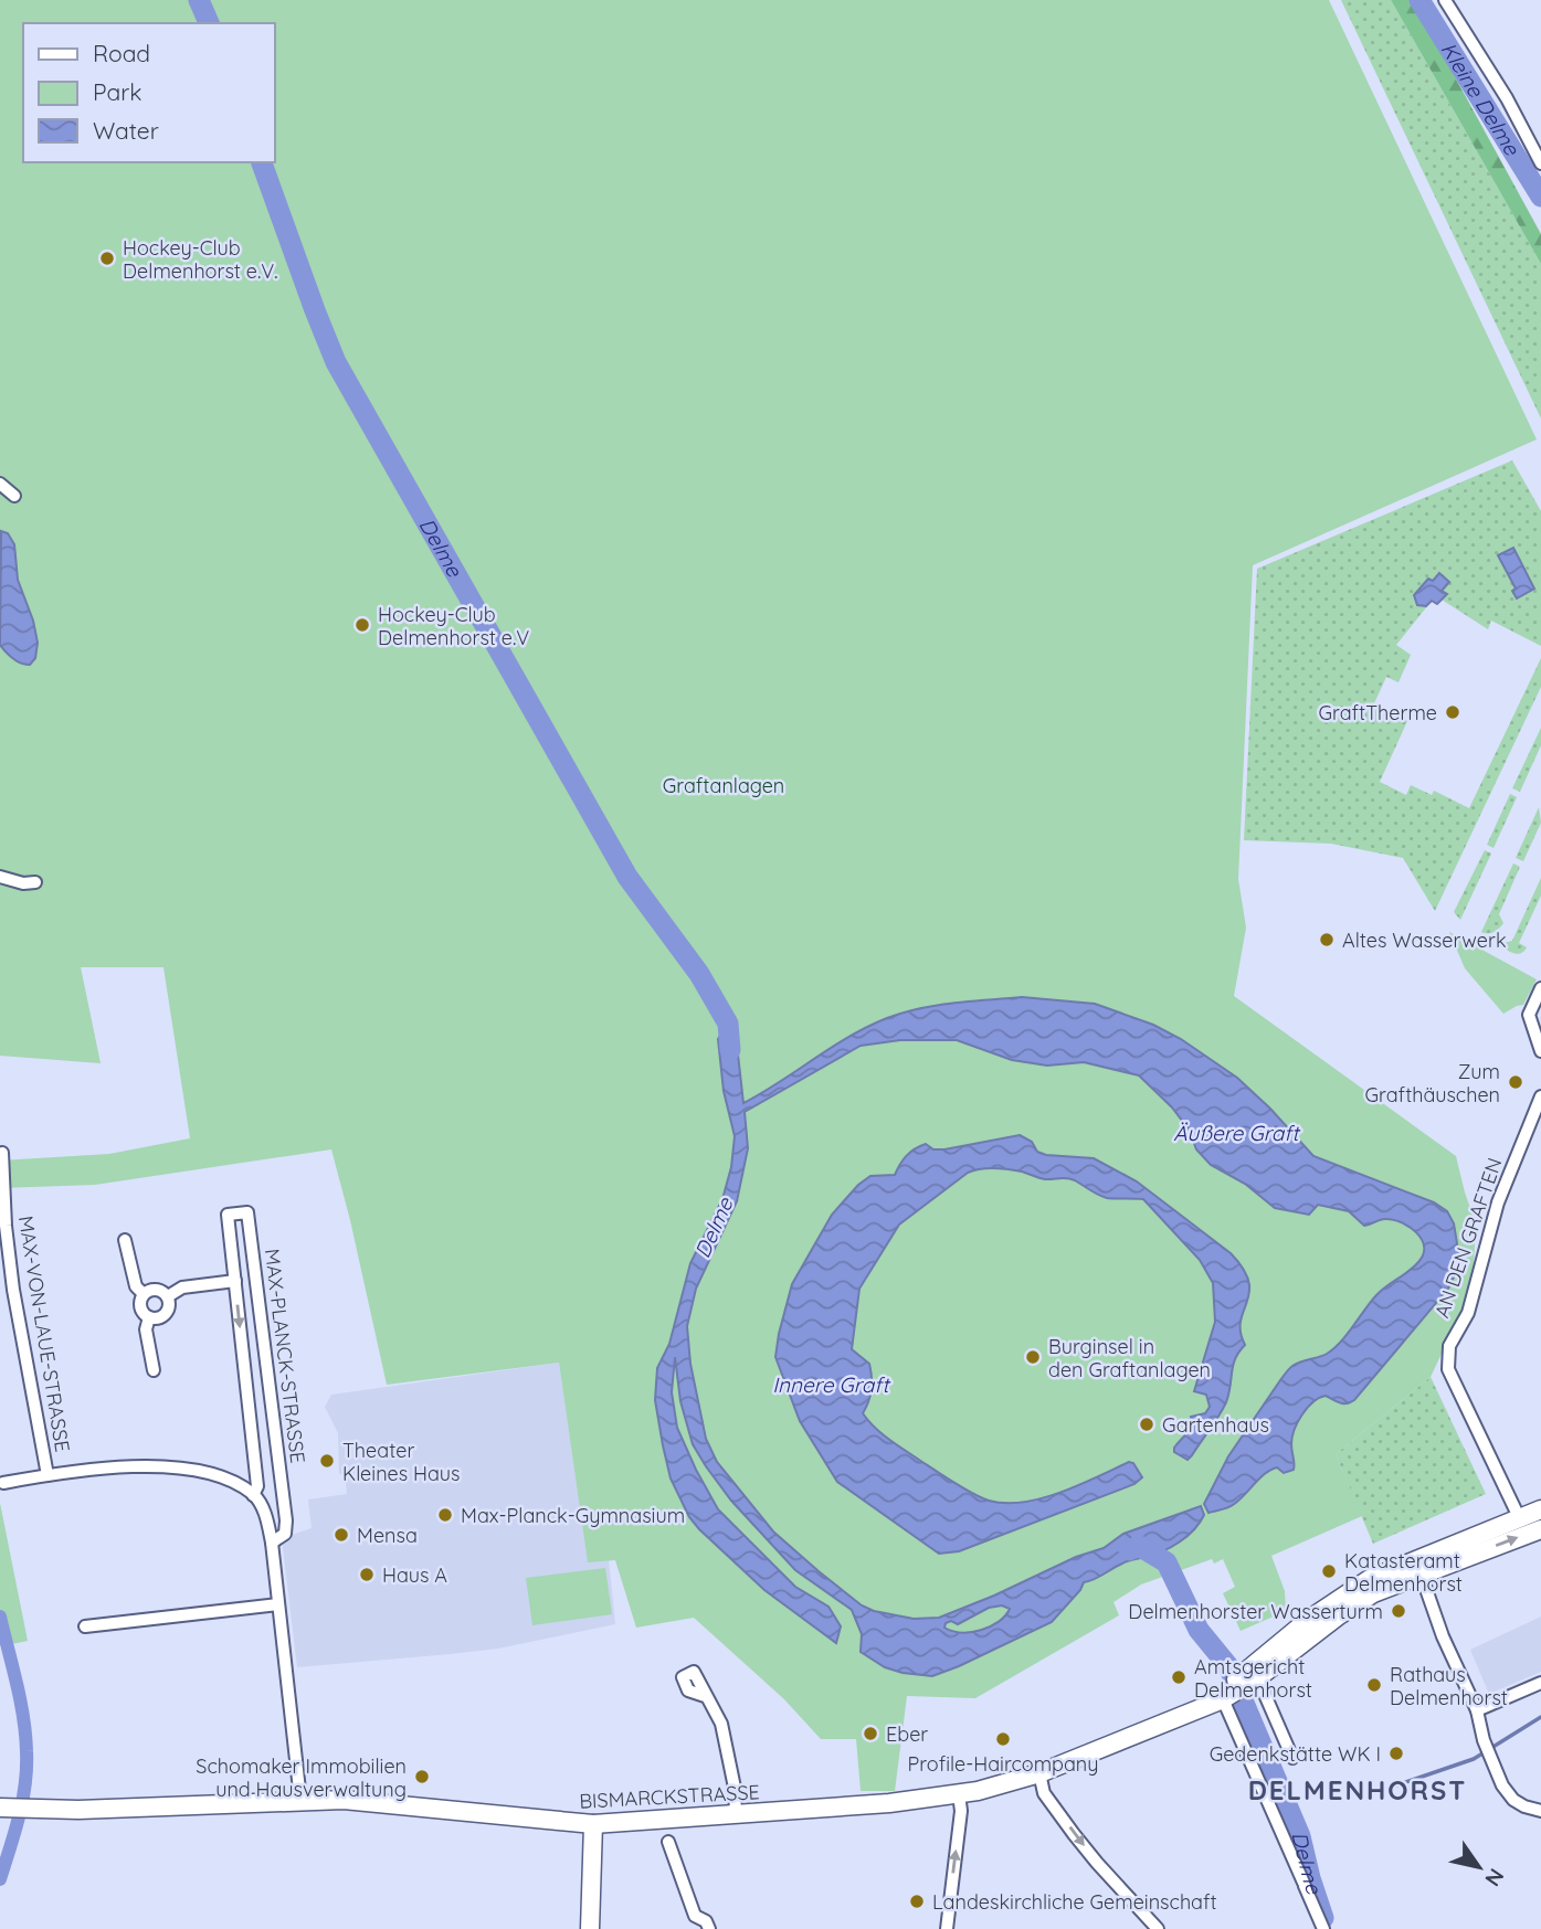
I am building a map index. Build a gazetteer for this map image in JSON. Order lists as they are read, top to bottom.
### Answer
{
  "streets": {
    "main road": ["BISMARCKSTRASSE"],
    "street": ["AN DEN GRAFTEN", "MAX-VON-LAUE-STRASSE", "MAX-PLANCK-STRASSE"]
  },
  "districts": ["DELMENHORST"],
  "water": [
    "Kleine Delme",
    "Delme",
    "Äußere Graft",
    "Innere Graft"
  ],
  "parks": ["Graftanlagen"],
  "places": [
    "Hockey-Club Delmenhorst e.V.",
    "Hockey-Club Delmenhorst e.V",
    "GraftTherme",
    "Altes Wasserwerk",
    "Zum Grafthäuschen",
    "Burginsel in den Graftanlagen",
    "Gartenhaus",
    "Theater Kleines Haus",
    "Max-Planck-Gymnasium",
    "Mensa",
    "Katasteramt Delmenhorst",
    "Haus A",
    "Delmenhorster Wasserturm",
    "Amtsgericht Delmenhorst",
    "Rathaus Delmenhorst",
    "Eber",
    "Profile-Haircompany",
    "Gedenkstätte WK I",
    "Schomaker Immobilien und Hausverwaltung",
    "Landeskirchliche Gemeinschaft"
  ],
  "legend": ["Road", "Park", "Water"],
  "north": "bottom right"
}
